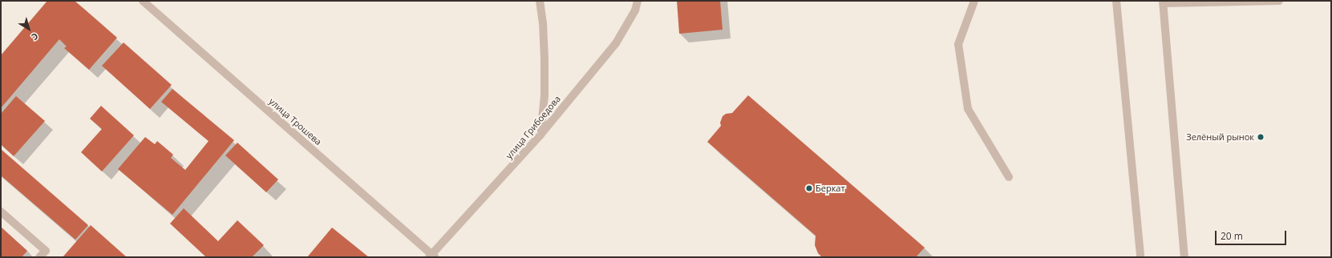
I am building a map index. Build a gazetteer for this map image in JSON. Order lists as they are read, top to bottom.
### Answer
{
  "streets": {
    "street": ["улица Трошева", "улица Грибоедова"]
  },
  "crossings": [
    ["улица Трошева", "улица Грибоедова"]
  ],
  "places": ["Зелёный рынок", "Беркат"],
  "scale_bar": "20 m",
  "north": "bottom right"
}
